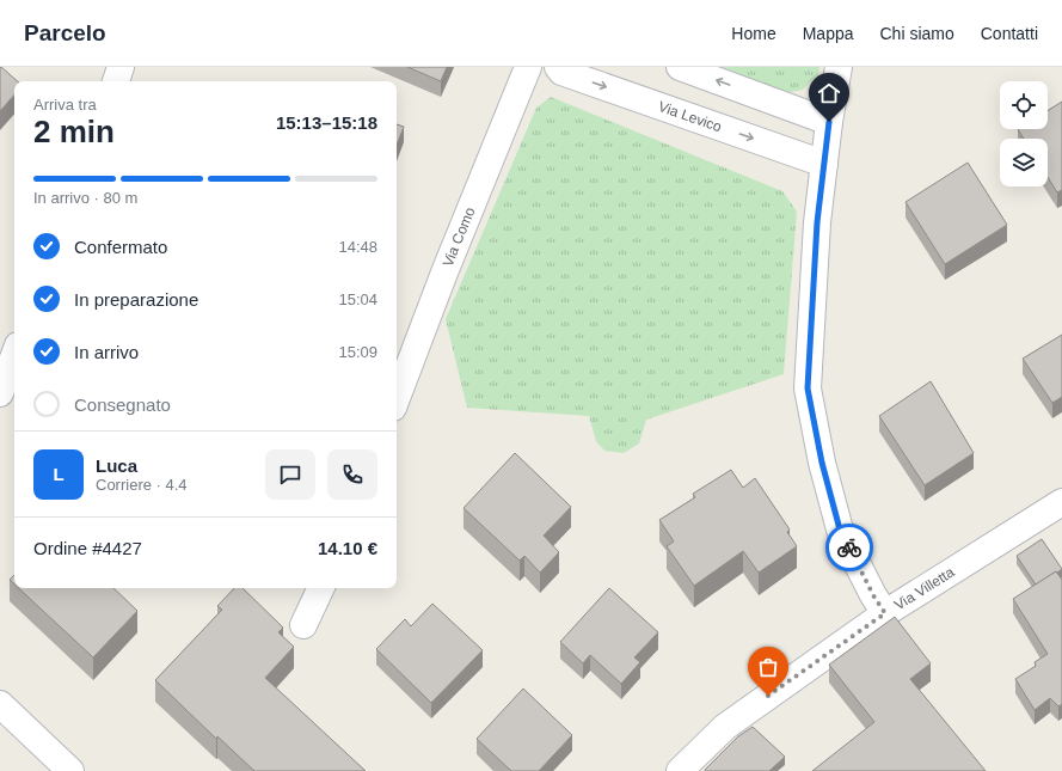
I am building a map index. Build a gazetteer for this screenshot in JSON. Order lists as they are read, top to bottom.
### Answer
{
  "streets": {
    "street": ["Via Levico", "Via Como", "Via Villetta"]
  },
  "page": {
    "header": "Parcelo",
    "nav": [
      "Home",
      "Mappa",
      "Chi siamo",
      "Contatti"
    ],
    "heading": ["2 min", "Arriva tra", "15:13–15:18"],
    "panel": [
      "Luca",
      "Corriere · 4.4",
      "Ordine #4427",
      "14.10 €"
    ],
    "bar": "In arrivo · 80 m",
    "list": [
      ["Confermato", "14:48"],
      ["In preparazione", "15:04"],
      ["In arrivo", "15:09"],
      "Consegnato"
    ],
    "round": "L"
  }
}
